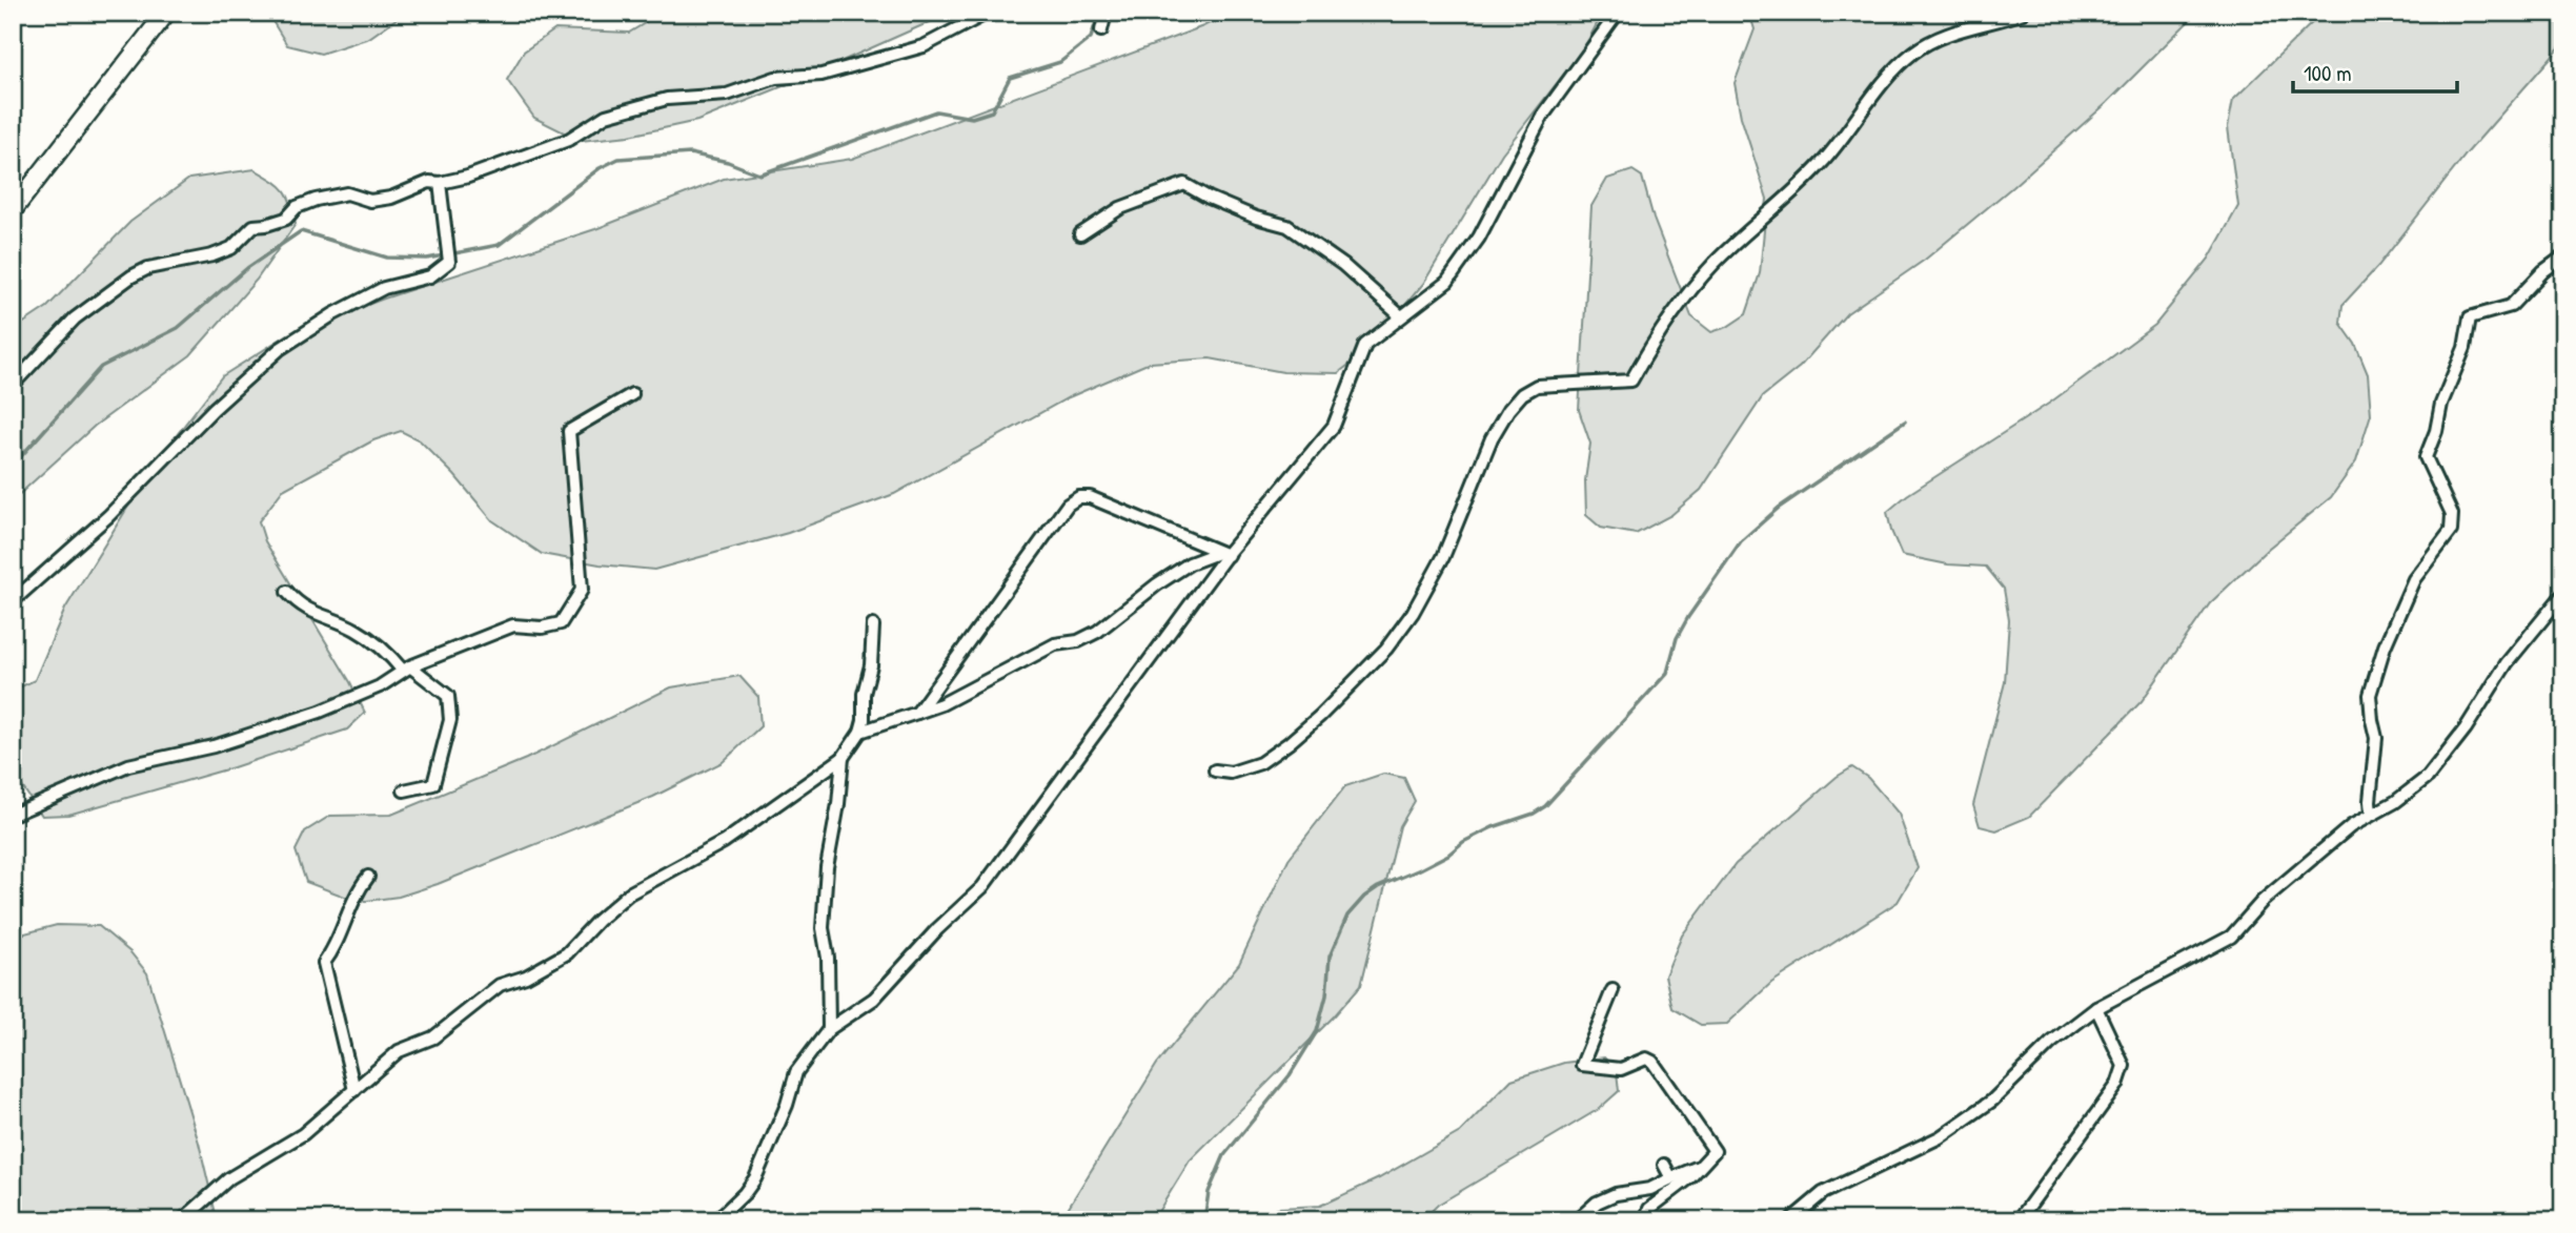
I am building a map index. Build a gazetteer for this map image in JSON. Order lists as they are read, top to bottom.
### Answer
{
  "scale_bar": "100 m"
}
